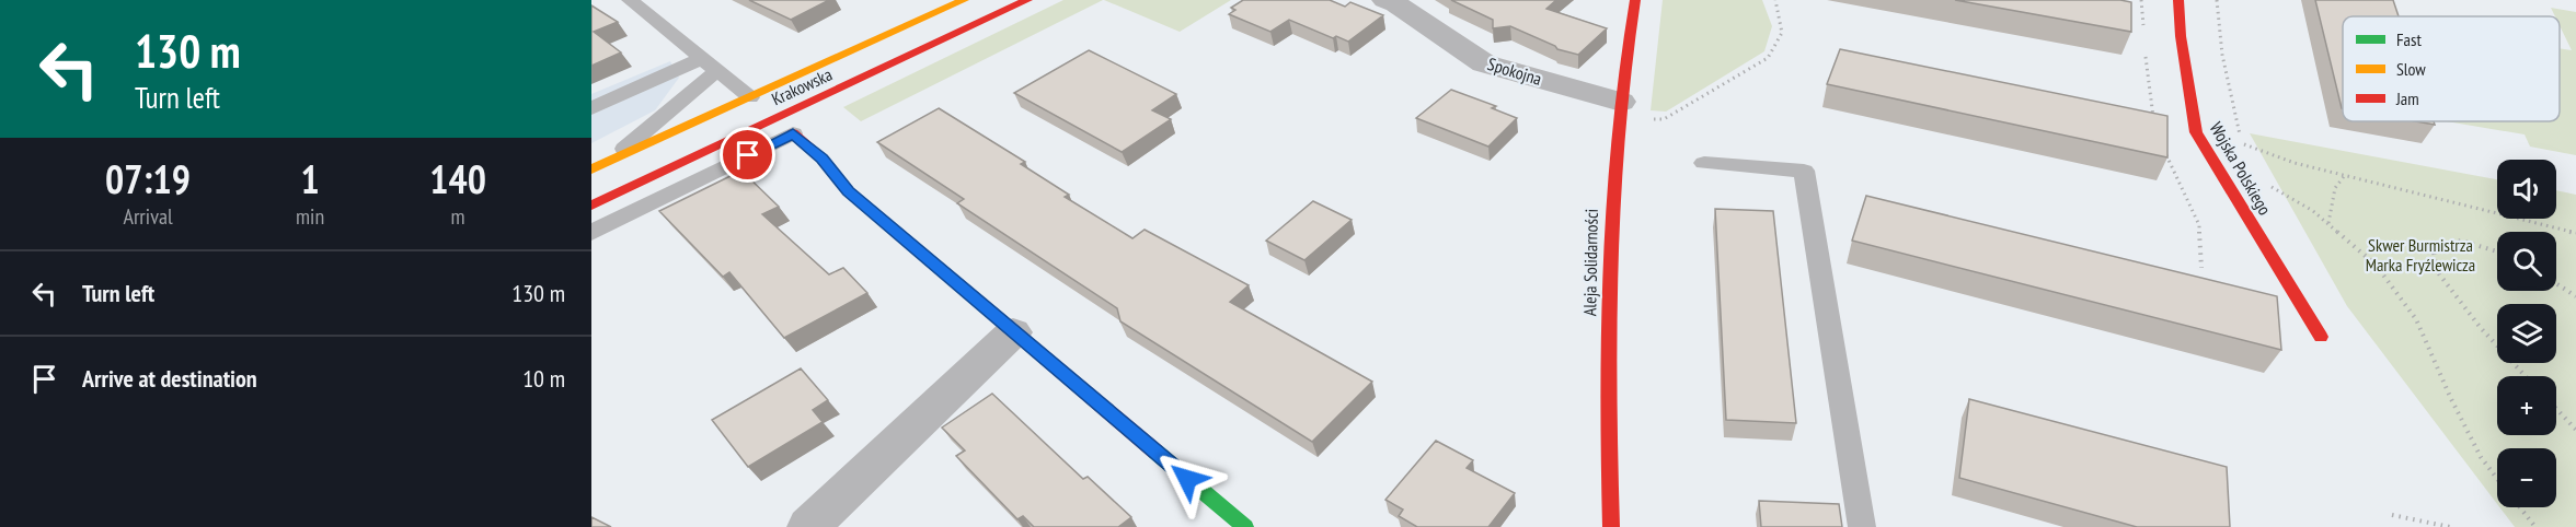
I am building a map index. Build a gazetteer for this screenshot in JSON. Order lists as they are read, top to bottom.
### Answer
{
  "streets": {
    "street": [
      "Spokojna",
      "Krakowska",
      "Wojska Polskiego",
      "Aleja Solidarności"
    ]
  },
  "crossings": [
    ["Spokojna", "Aleja Solidarności"]
  ],
  "parks": ["Skwer Burmistrza Marka Fryźlewicza"],
  "legend": ["Fast", "Slow", "Jam"],
  "page": {
    "turn": ["130 m", "Turn left"],
    "eta": [
      "07:19",
      "Arrival",
      "1",
      "min",
      "140",
      "m"
    ],
    "map_buttons": ["+", "−"],
    "list": [
      {
        "name": "Turn left",
        "value": "130 m"
      },
      {
        "name": "Arrive at destination",
        "value": "10 m"
      }
    ]
  }
}
